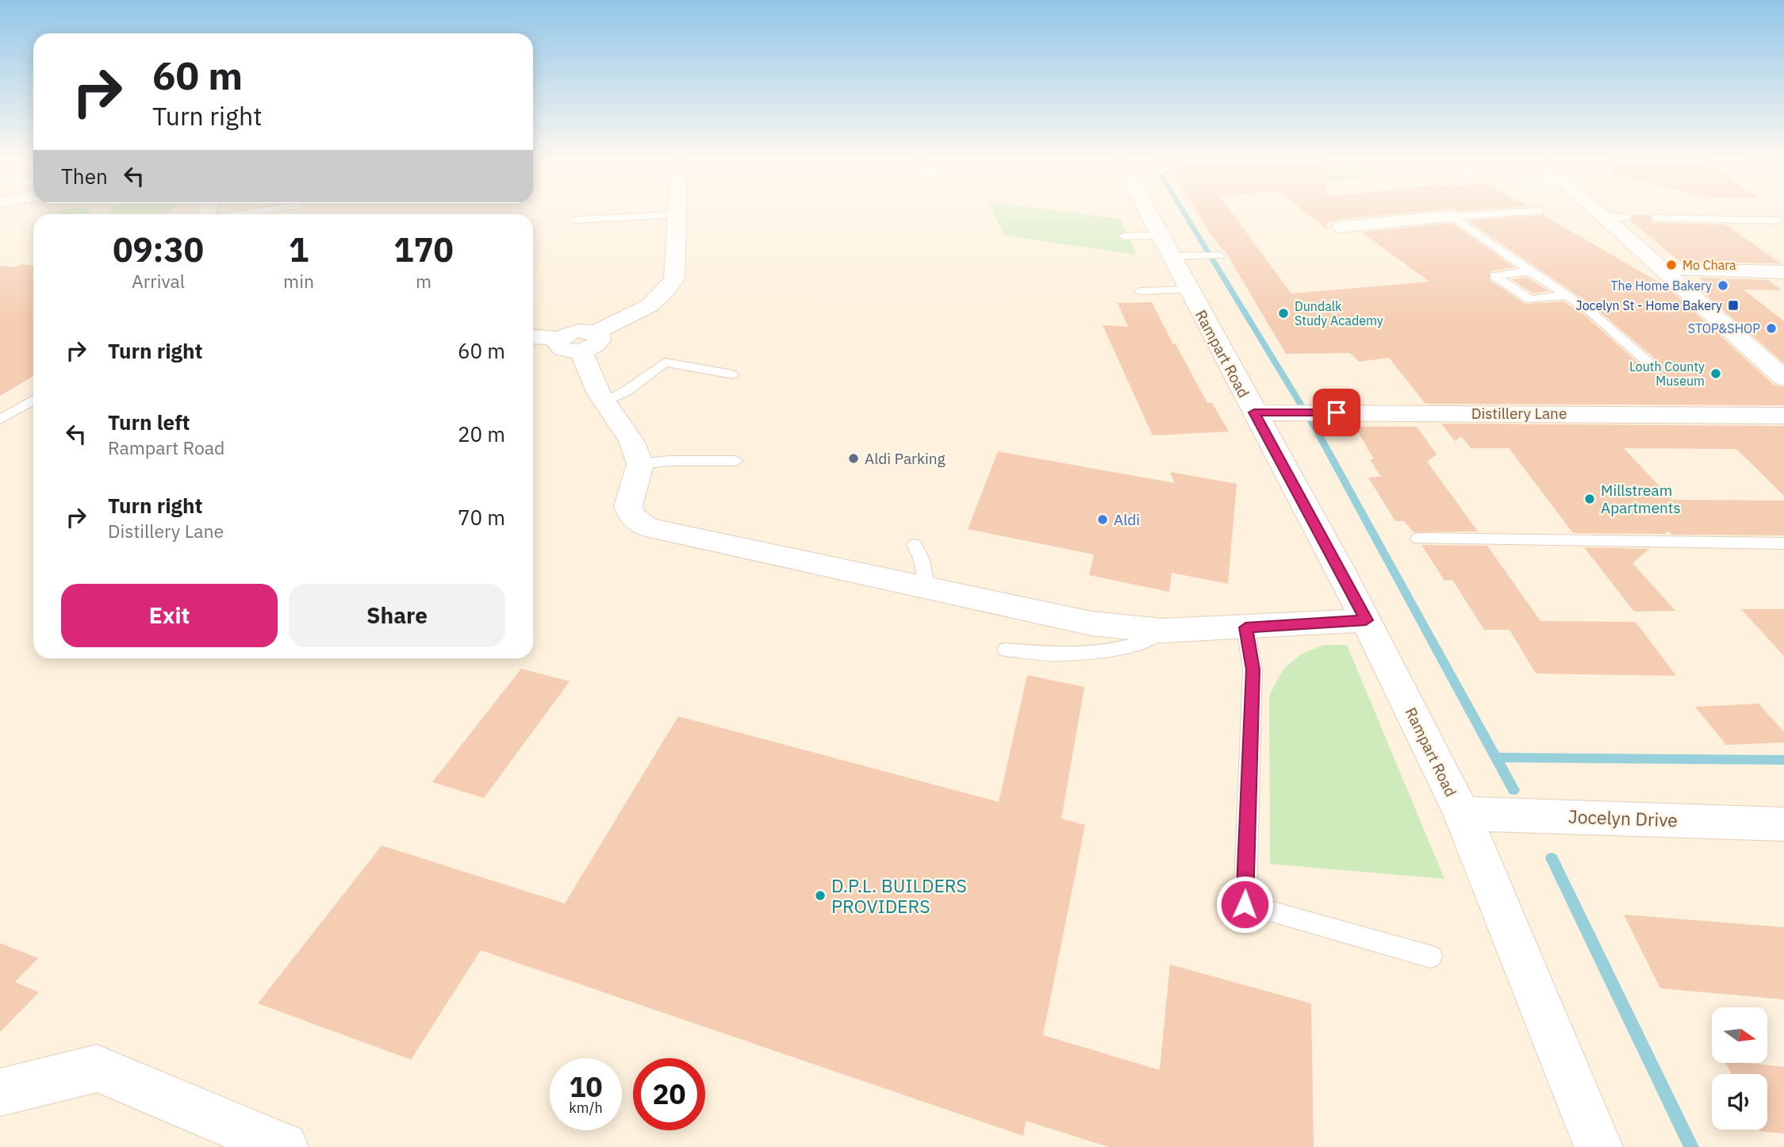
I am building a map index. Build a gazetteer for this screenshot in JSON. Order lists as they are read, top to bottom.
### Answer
{
  "streets": {
    "street": ["Rampart Road", "Distillery Lane", "Jocelyn Drive"]
  },
  "crossings": [
    ["Rampart Road", "Distillery Lane"],
    ["Rampart Road", "Jocelyn Drive"]
  ],
  "places": {
    "other": [
      "Mo Chara",
      "The Home Bakery",
      "Dundalk Study Academy",
      "STOP&SHOP",
      "Louth County Museum",
      "Aldi Parking",
      "Millstream Apartments",
      "Aldi",
      "D.P.L. BUILDERS PROVIDERS"
    ],
    "transit": ["Jocelyn St - Home Bakery"]
  },
  "north": "right",
  "page": {
    "turn": ["60 m", "Turn right"],
    "then": "Then",
    "eta": [
      "09:30",
      "Arrival",
      "1",
      "min",
      "170",
      "m"
    ],
    "list": [
      {
        "name": "Turn right",
        "value": "60 m"
      },
      {
        "name": "Turn left",
        "note": "Rampart Road",
        "value": "20 m"
      },
      {
        "name": "Turn right",
        "note": "Distillery Lane",
        "value": "70 m"
      }
    ],
    "buttons": ["Exit", "Share"],
    "speed": "10 km/h",
    "limit": "20"
  }
}
